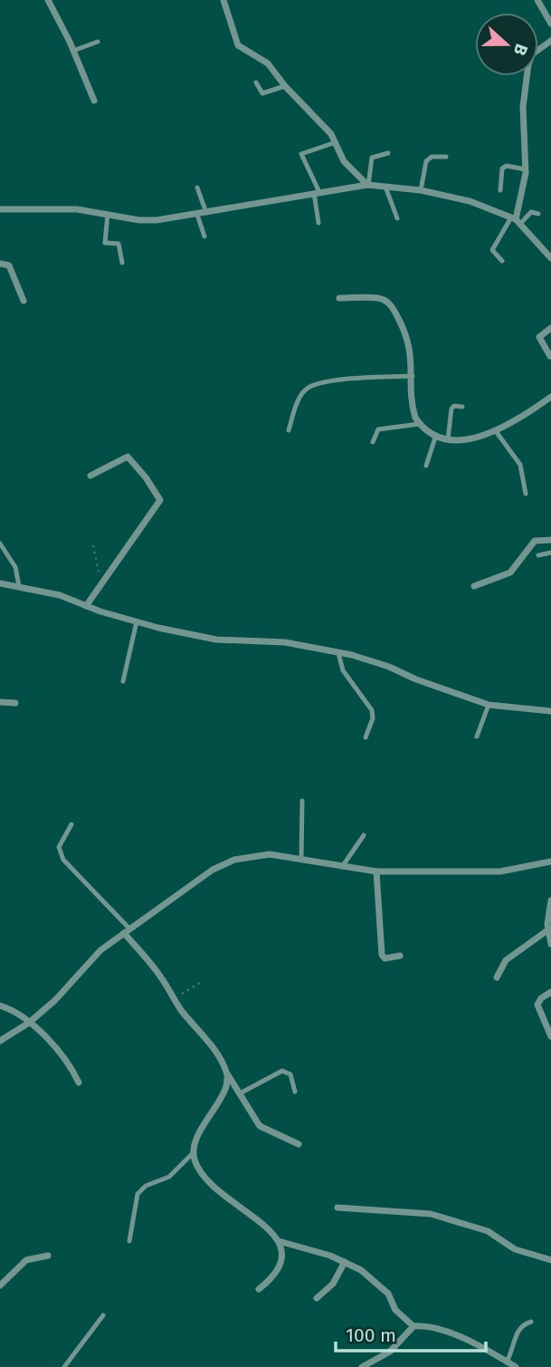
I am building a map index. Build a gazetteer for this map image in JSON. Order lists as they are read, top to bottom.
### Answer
{
  "scale_bar": "100 m",
  "north": "right"
}
